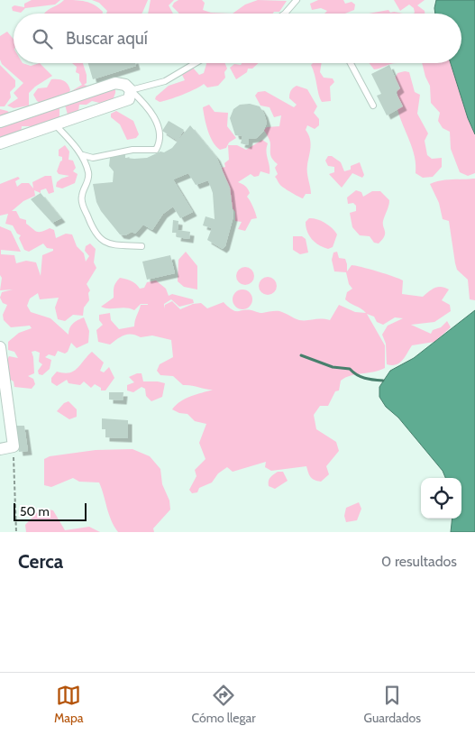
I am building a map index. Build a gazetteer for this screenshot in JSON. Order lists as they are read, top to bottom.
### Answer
{
  "scale_bar": "50 m",
  "page": {
    "search": "Buscar aquí",
    "scale": "50 m",
    "heading": ["Cerca", "0 resultados"],
    "nav": ["Mapa", "Cómo llegar", "Guardados"]
  }
}
